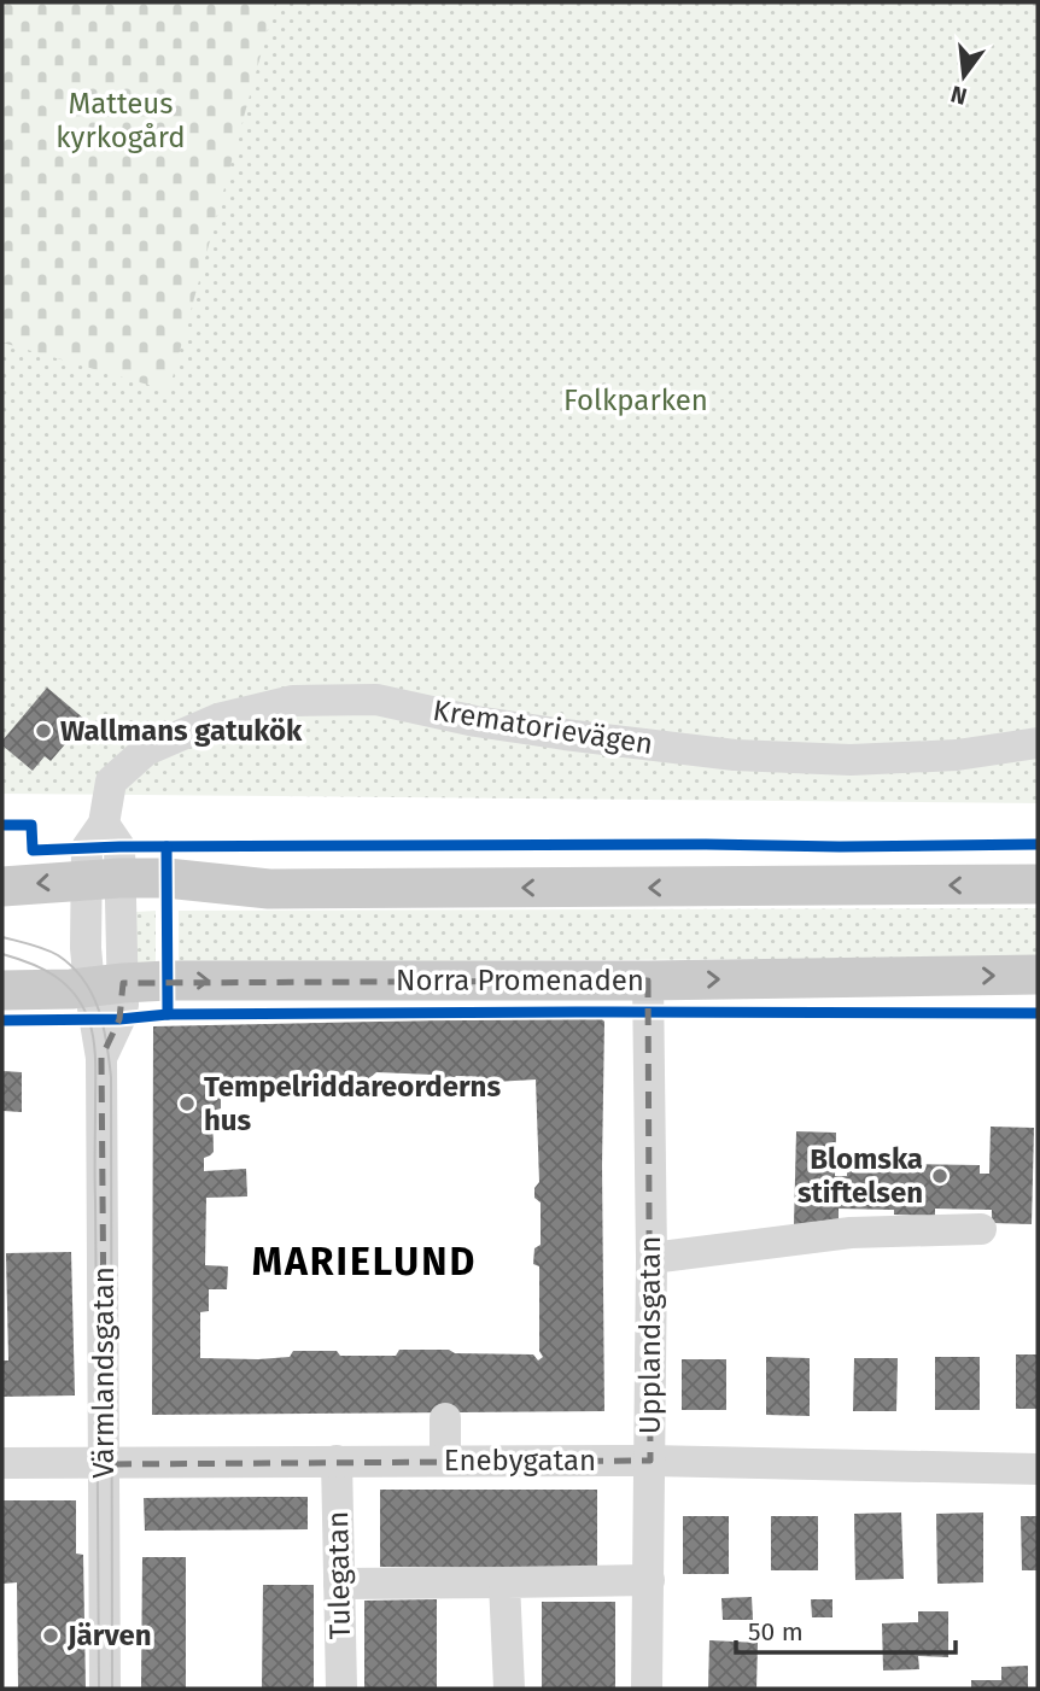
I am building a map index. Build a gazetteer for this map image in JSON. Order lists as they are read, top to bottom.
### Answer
{
  "streets": {
    "main road": ["Norra Promenaden"],
    "street": [
      "Krematorievägen",
      "Upplandsgatan",
      "Värmlandsgatan",
      "Enebygatan",
      "Tulegatan"
    ]
  },
  "crossings": [
    ["Krematorievägen", "Värmlandsgatan"],
    ["Norra Promenaden", "Upplandsgatan"],
    ["Norra Promenaden", "Värmlandsgatan"],
    ["Upplandsgatan", "Enebygatan"],
    ["Värmlandsgatan", "Enebygatan"],
    ["Enebygatan", "Tulegatan"]
  ],
  "districts": ["MARIELUND"],
  "parks": ["Matteus kyrkogård", "Folkparken"],
  "places": [
    "Wallmans gatukök",
    "Tempelriddareorderns hus",
    "Blomska stiftelsen",
    "Järven"
  ],
  "scale_bar": "50 m",
  "north": "bottom"
}
